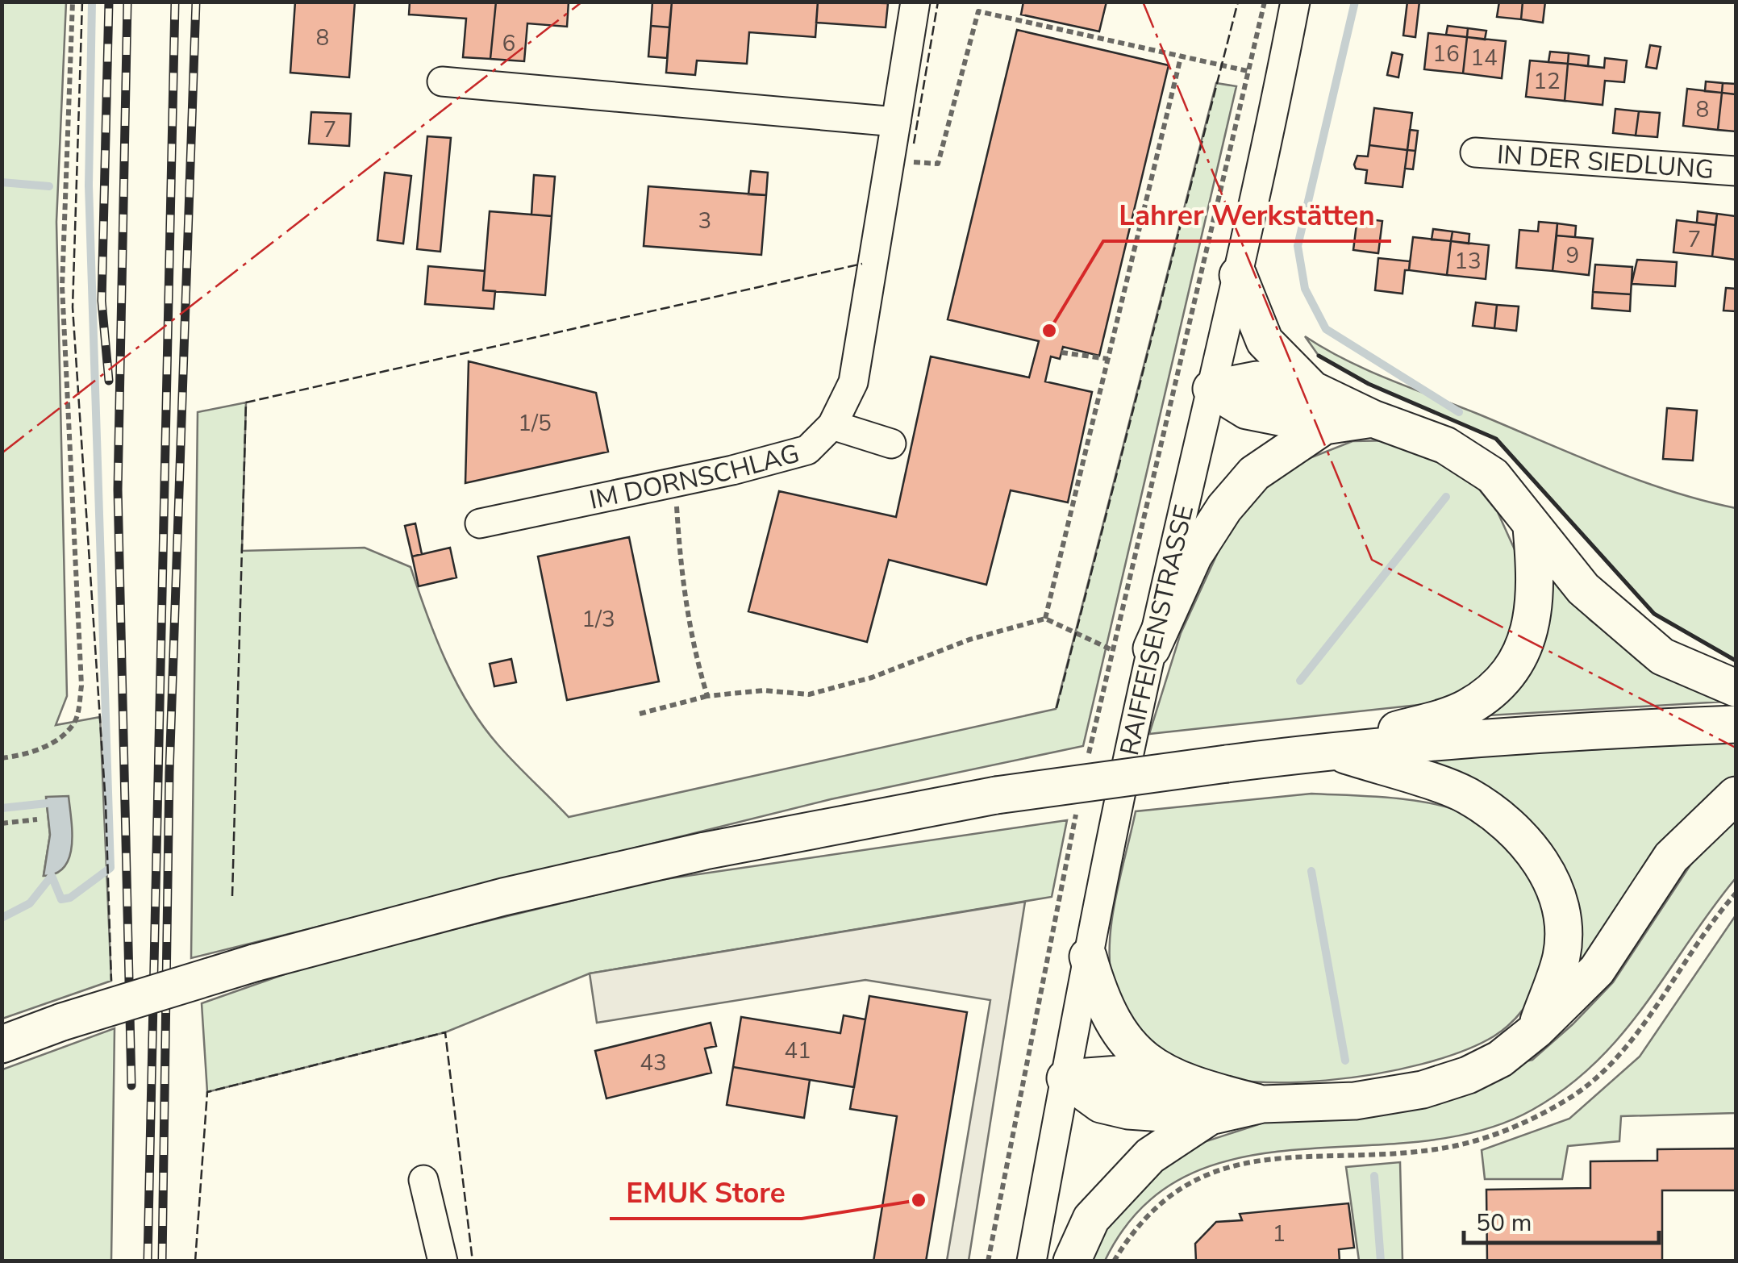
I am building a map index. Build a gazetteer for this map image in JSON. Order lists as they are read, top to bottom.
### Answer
{
  "streets": {
    "street": ["IN DER SIEDLUNG", "IM DORNSCHLAG", "RAIFFEISENSTRASSE"]
  },
  "places": ["Lahrer Werkstätten", "EMUK Store"],
  "house_numbers": [
    "8",
    "6",
    "16",
    "14",
    "12",
    "8",
    "7",
    "3",
    "7",
    "9",
    "13",
    "1/5",
    "1/3",
    "41",
    "43",
    "1"
  ],
  "scale_bar": "50 m"
}
